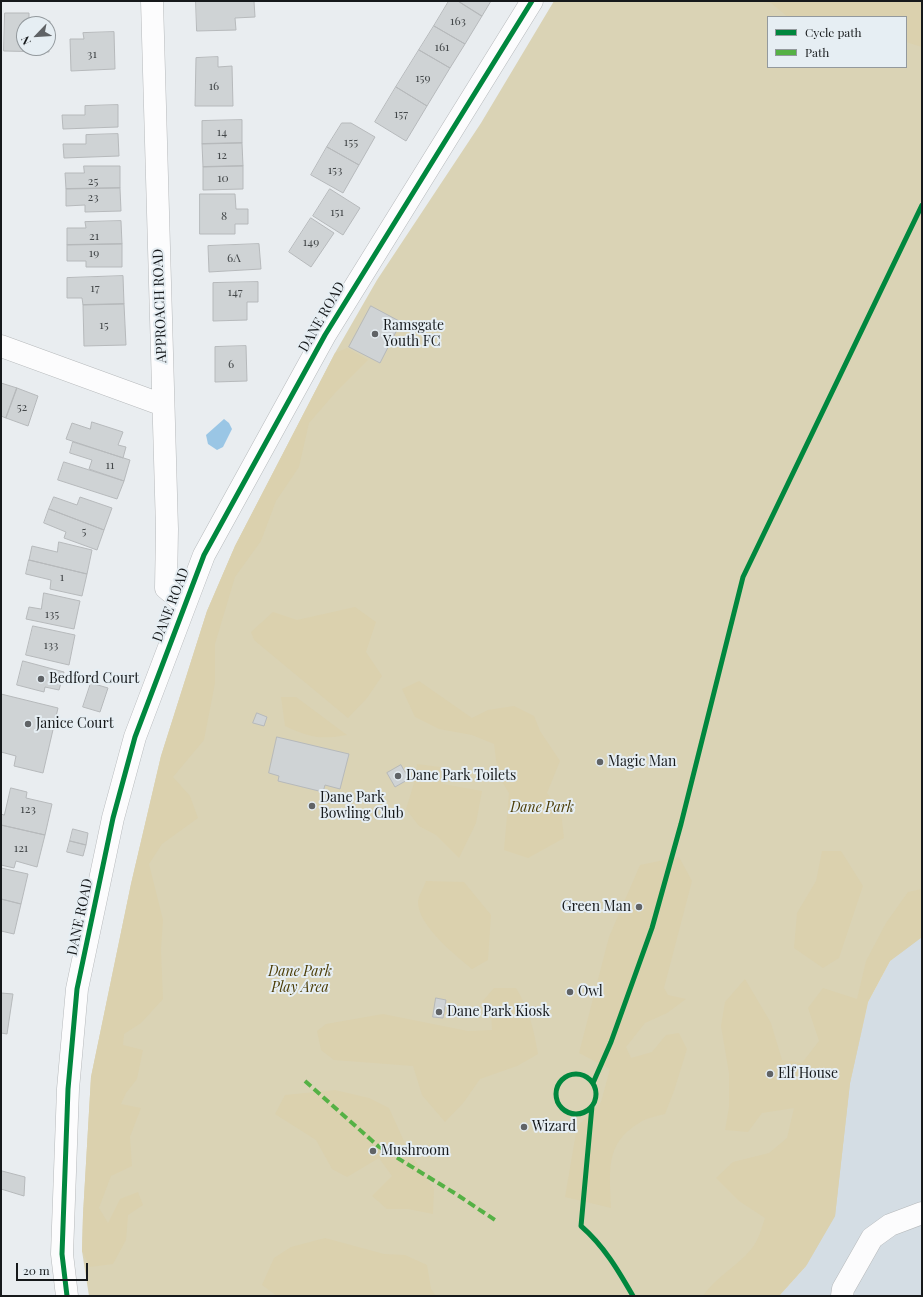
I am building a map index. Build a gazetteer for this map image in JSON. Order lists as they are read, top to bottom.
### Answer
{
  "streets": {
    "street": ["APPROACH ROAD", "DANE ROAD"]
  },
  "crossings": [
    ["APPROACH ROAD", "DANE ROAD"]
  ],
  "parks": ["Dane Park", "Dane Park Play Area"],
  "places": [
    "Ramsgate Youth FC",
    "Bedford Court",
    "Janice Court",
    "Magic Man",
    "Dane Park Toilets",
    "Dane Park Bowling Club",
    "Green Man",
    "Owl",
    "Dane Park Kiosk",
    "Elf House",
    "Wizard",
    "Mushroom"
  ],
  "house_numbers": [
    "163",
    "161",
    "31",
    "159",
    "16",
    "157",
    "14",
    "155",
    "12",
    "153",
    "10",
    "25",
    "23",
    "151",
    "8",
    "21",
    "149",
    "19",
    "6A",
    "17",
    "147",
    "15",
    "6",
    "52",
    "11",
    "5",
    "1",
    "135",
    "133",
    "123",
    "121"
  ],
  "legend": ["Cycle path", "Path"],
  "scale_bar": "20 m",
  "north": "bottom left"
}
